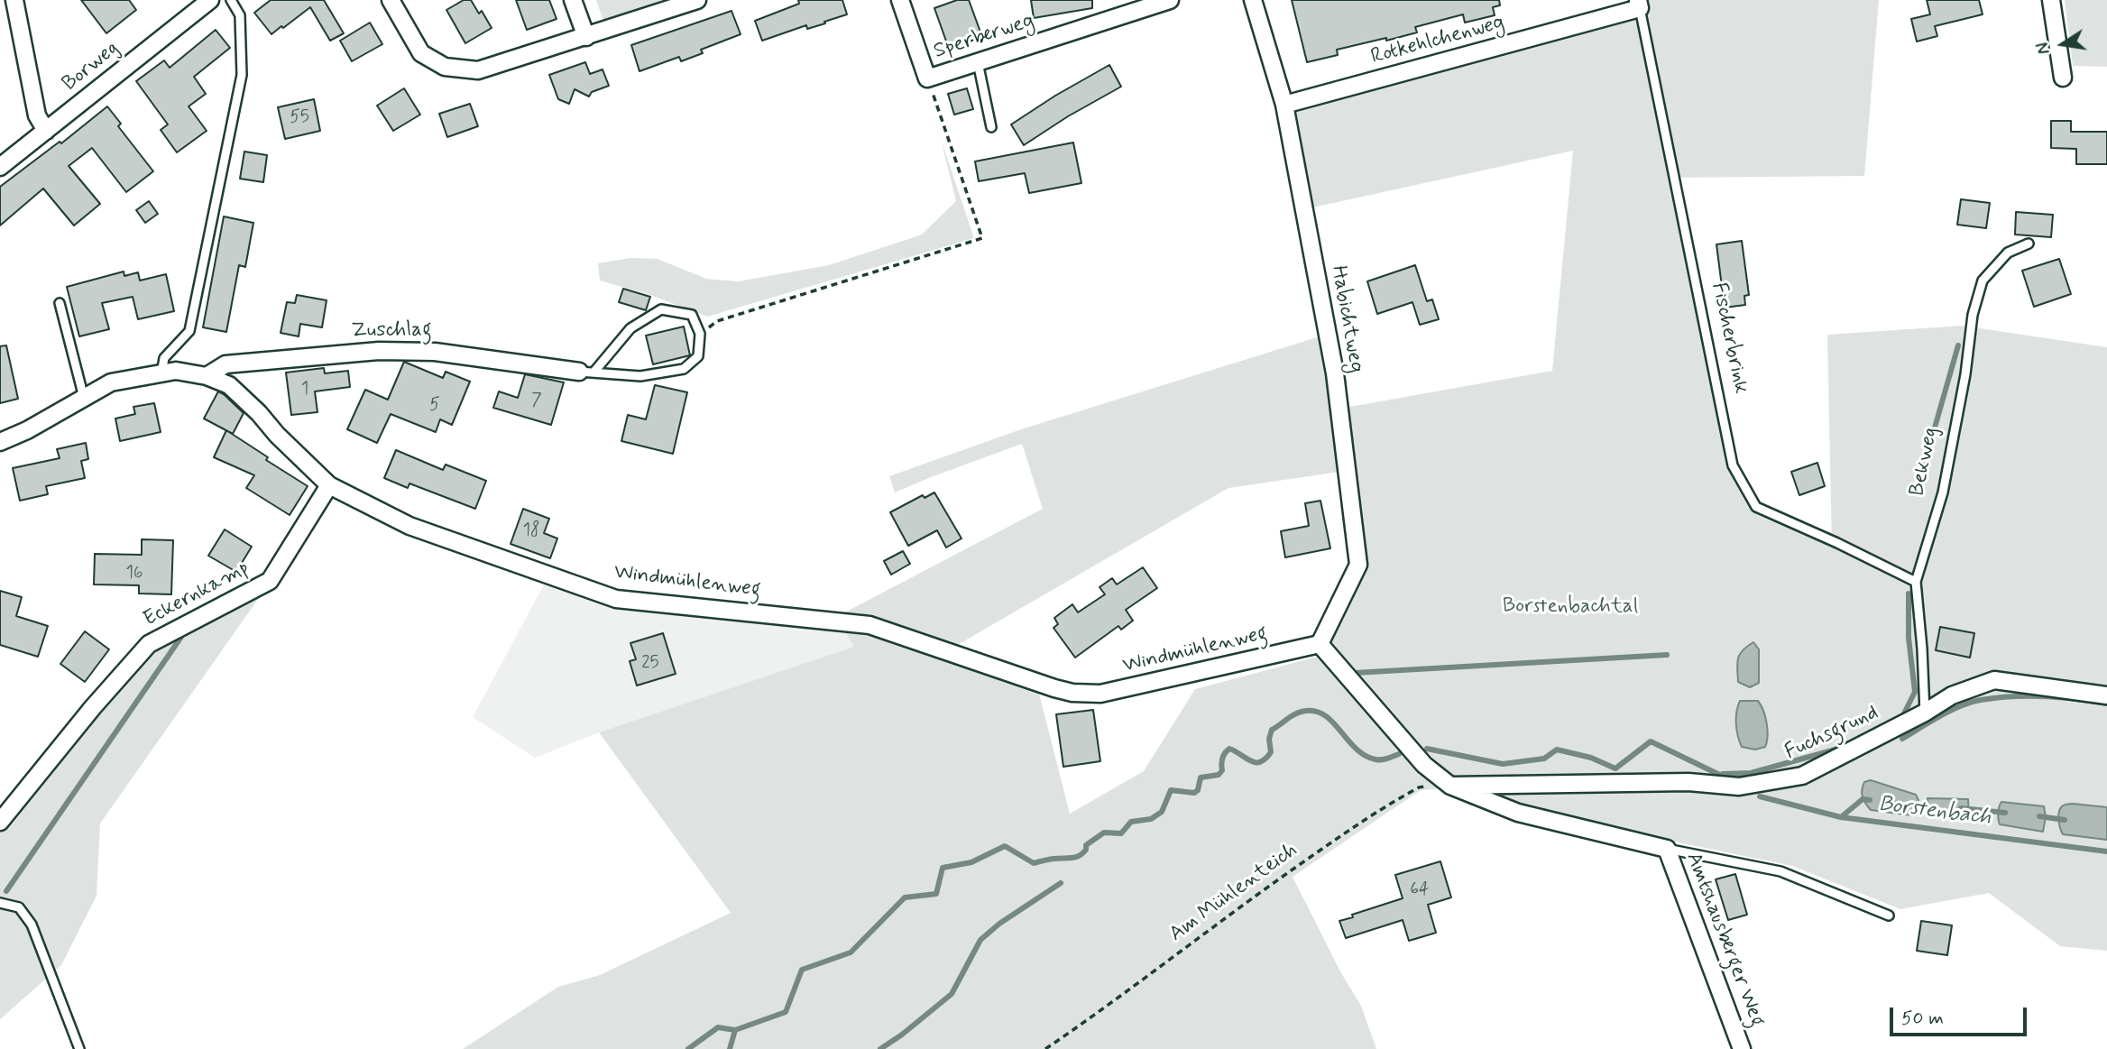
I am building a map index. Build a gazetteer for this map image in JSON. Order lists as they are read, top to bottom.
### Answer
{
  "streets": {
    "street": [
      "Sperberweg",
      "Rotkehlchenweg",
      "Borweg",
      "Habichtweg",
      "Zuschlag",
      "Windmühlenweg",
      "Eckernkamp",
      "Fuchsgrund",
      "Amtshausberger Weg"
    ],
    "lane": ["Fischerbrink", "Bekweg"],
    "path": ["Am Mühlenteich"]
  },
  "crossings": [
    ["Rotkehlchenweg", "Habichtweg"],
    ["Rotkehlchenweg", "Fischerbrink"],
    ["Habichtweg", "Windmühlenweg"],
    ["Habichtweg", "Amtshausberger Weg"],
    ["Zuschlag", "Windmühlenweg"],
    ["Fischerbrink", "Bekweg"],
    ["Bekweg", "Fuchsgrund"],
    ["Windmühlenweg", "Eckernkamp"],
    ["Windmühlenweg", "Amtshausberger Weg"],
    ["Fuchsgrund", "Am Mühlenteich"],
    ["Fuchsgrund", "Amtshausberger Weg"],
    ["Am Mühlenteich", "Amtshausberger Weg"]
  ],
  "water": ["Borstenbach"],
  "parks": ["Borstenbachtal"],
  "house_numbers": [
    "55",
    "1",
    "7",
    "5",
    "18",
    "16",
    "25",
    "64"
  ],
  "scale_bar": "50 m",
  "north": "left"
}
